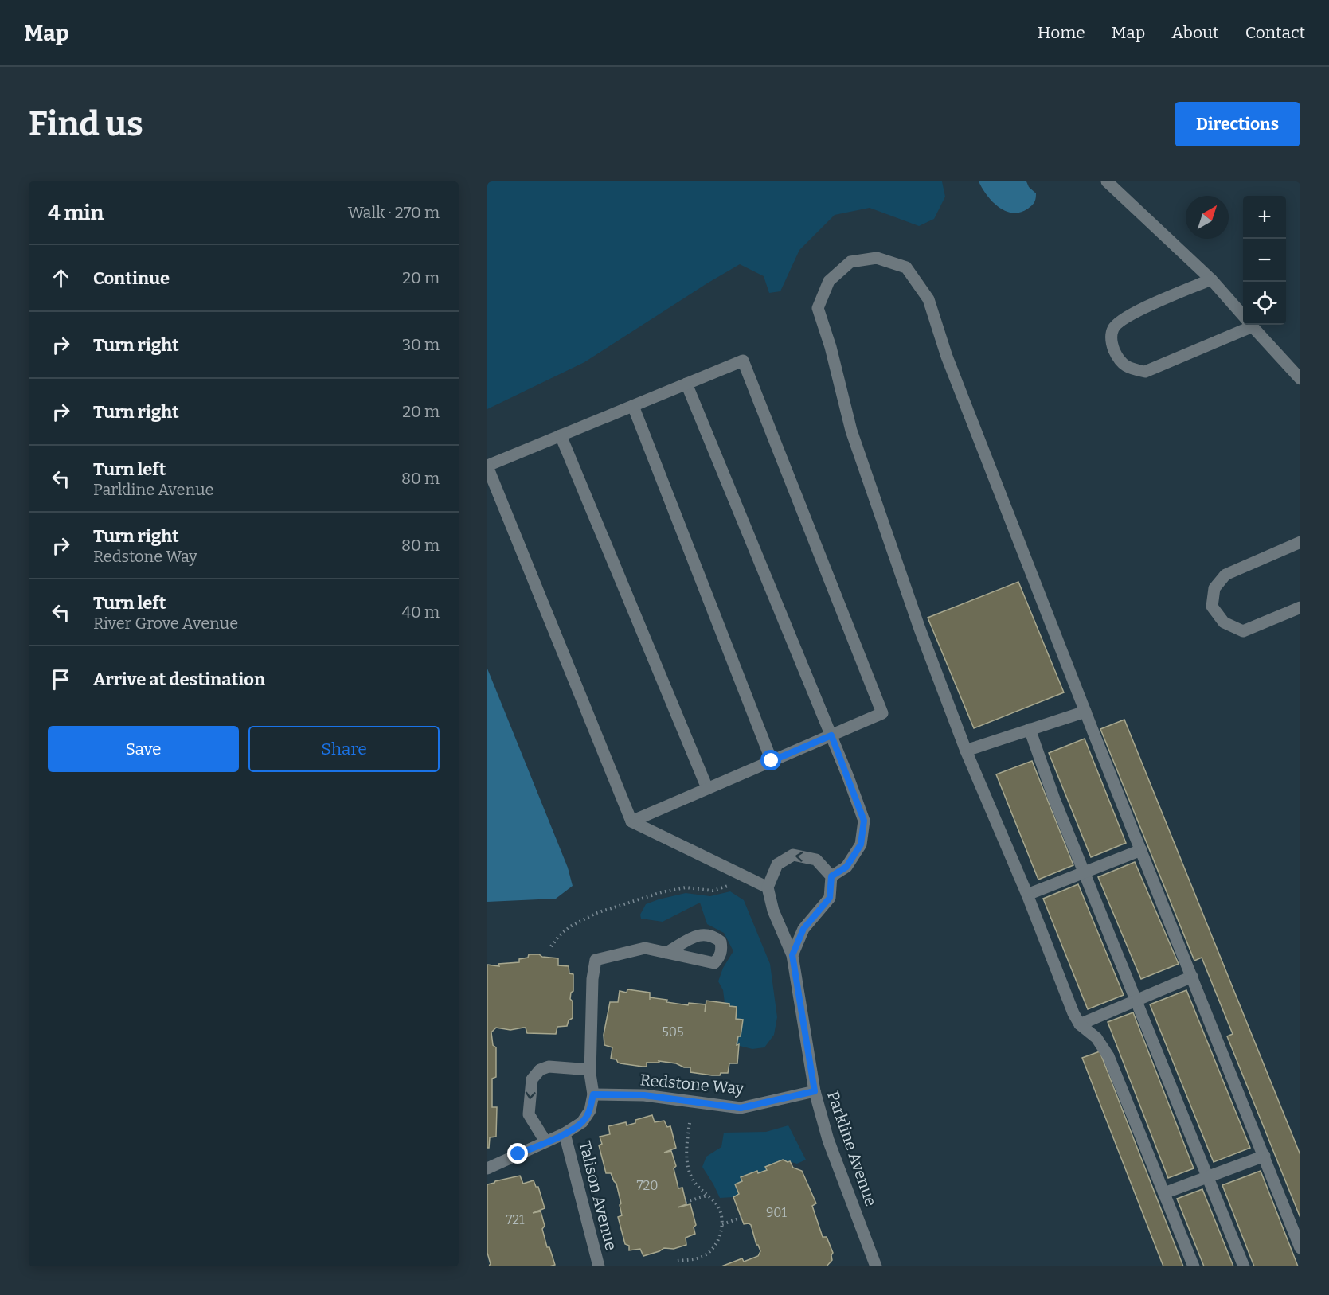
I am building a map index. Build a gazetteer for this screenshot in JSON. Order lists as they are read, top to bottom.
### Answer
{
  "streets": {
    "street": ["Redstone Way", "Parkline Avenue", "Talison Avenue"]
  },
  "crossings": [
    ["Redstone Way", "Parkline Avenue"],
    ["Redstone Way", "Talison Avenue"]
  ],
  "house_numbers": [
    "505",
    "720",
    "901",
    "721"
  ],
  "north": "top right",
  "page": {
    "header": "Map",
    "nav": [
      "Home",
      "Map",
      "About",
      "Contact"
    ],
    "buttons": [
      "Directions",
      ["Save", "Share"]
    ],
    "title": "Find us",
    "heading": ["4 min", "Walk · 270 m"],
    "map_buttons": ["+", "−"],
    "list": [
      ["Continue", "20 m"],
      ["Turn right", "30 m"],
      ["Turn right", "20 m"],
      ["Turn left", "Parkline Avenue", "80 m"],
      ["Turn right", "Redstone Way", "80 m"],
      ["Turn left", "River Grove Avenue", "40 m"],
      "Arrive at destination"
    ]
  }
}
